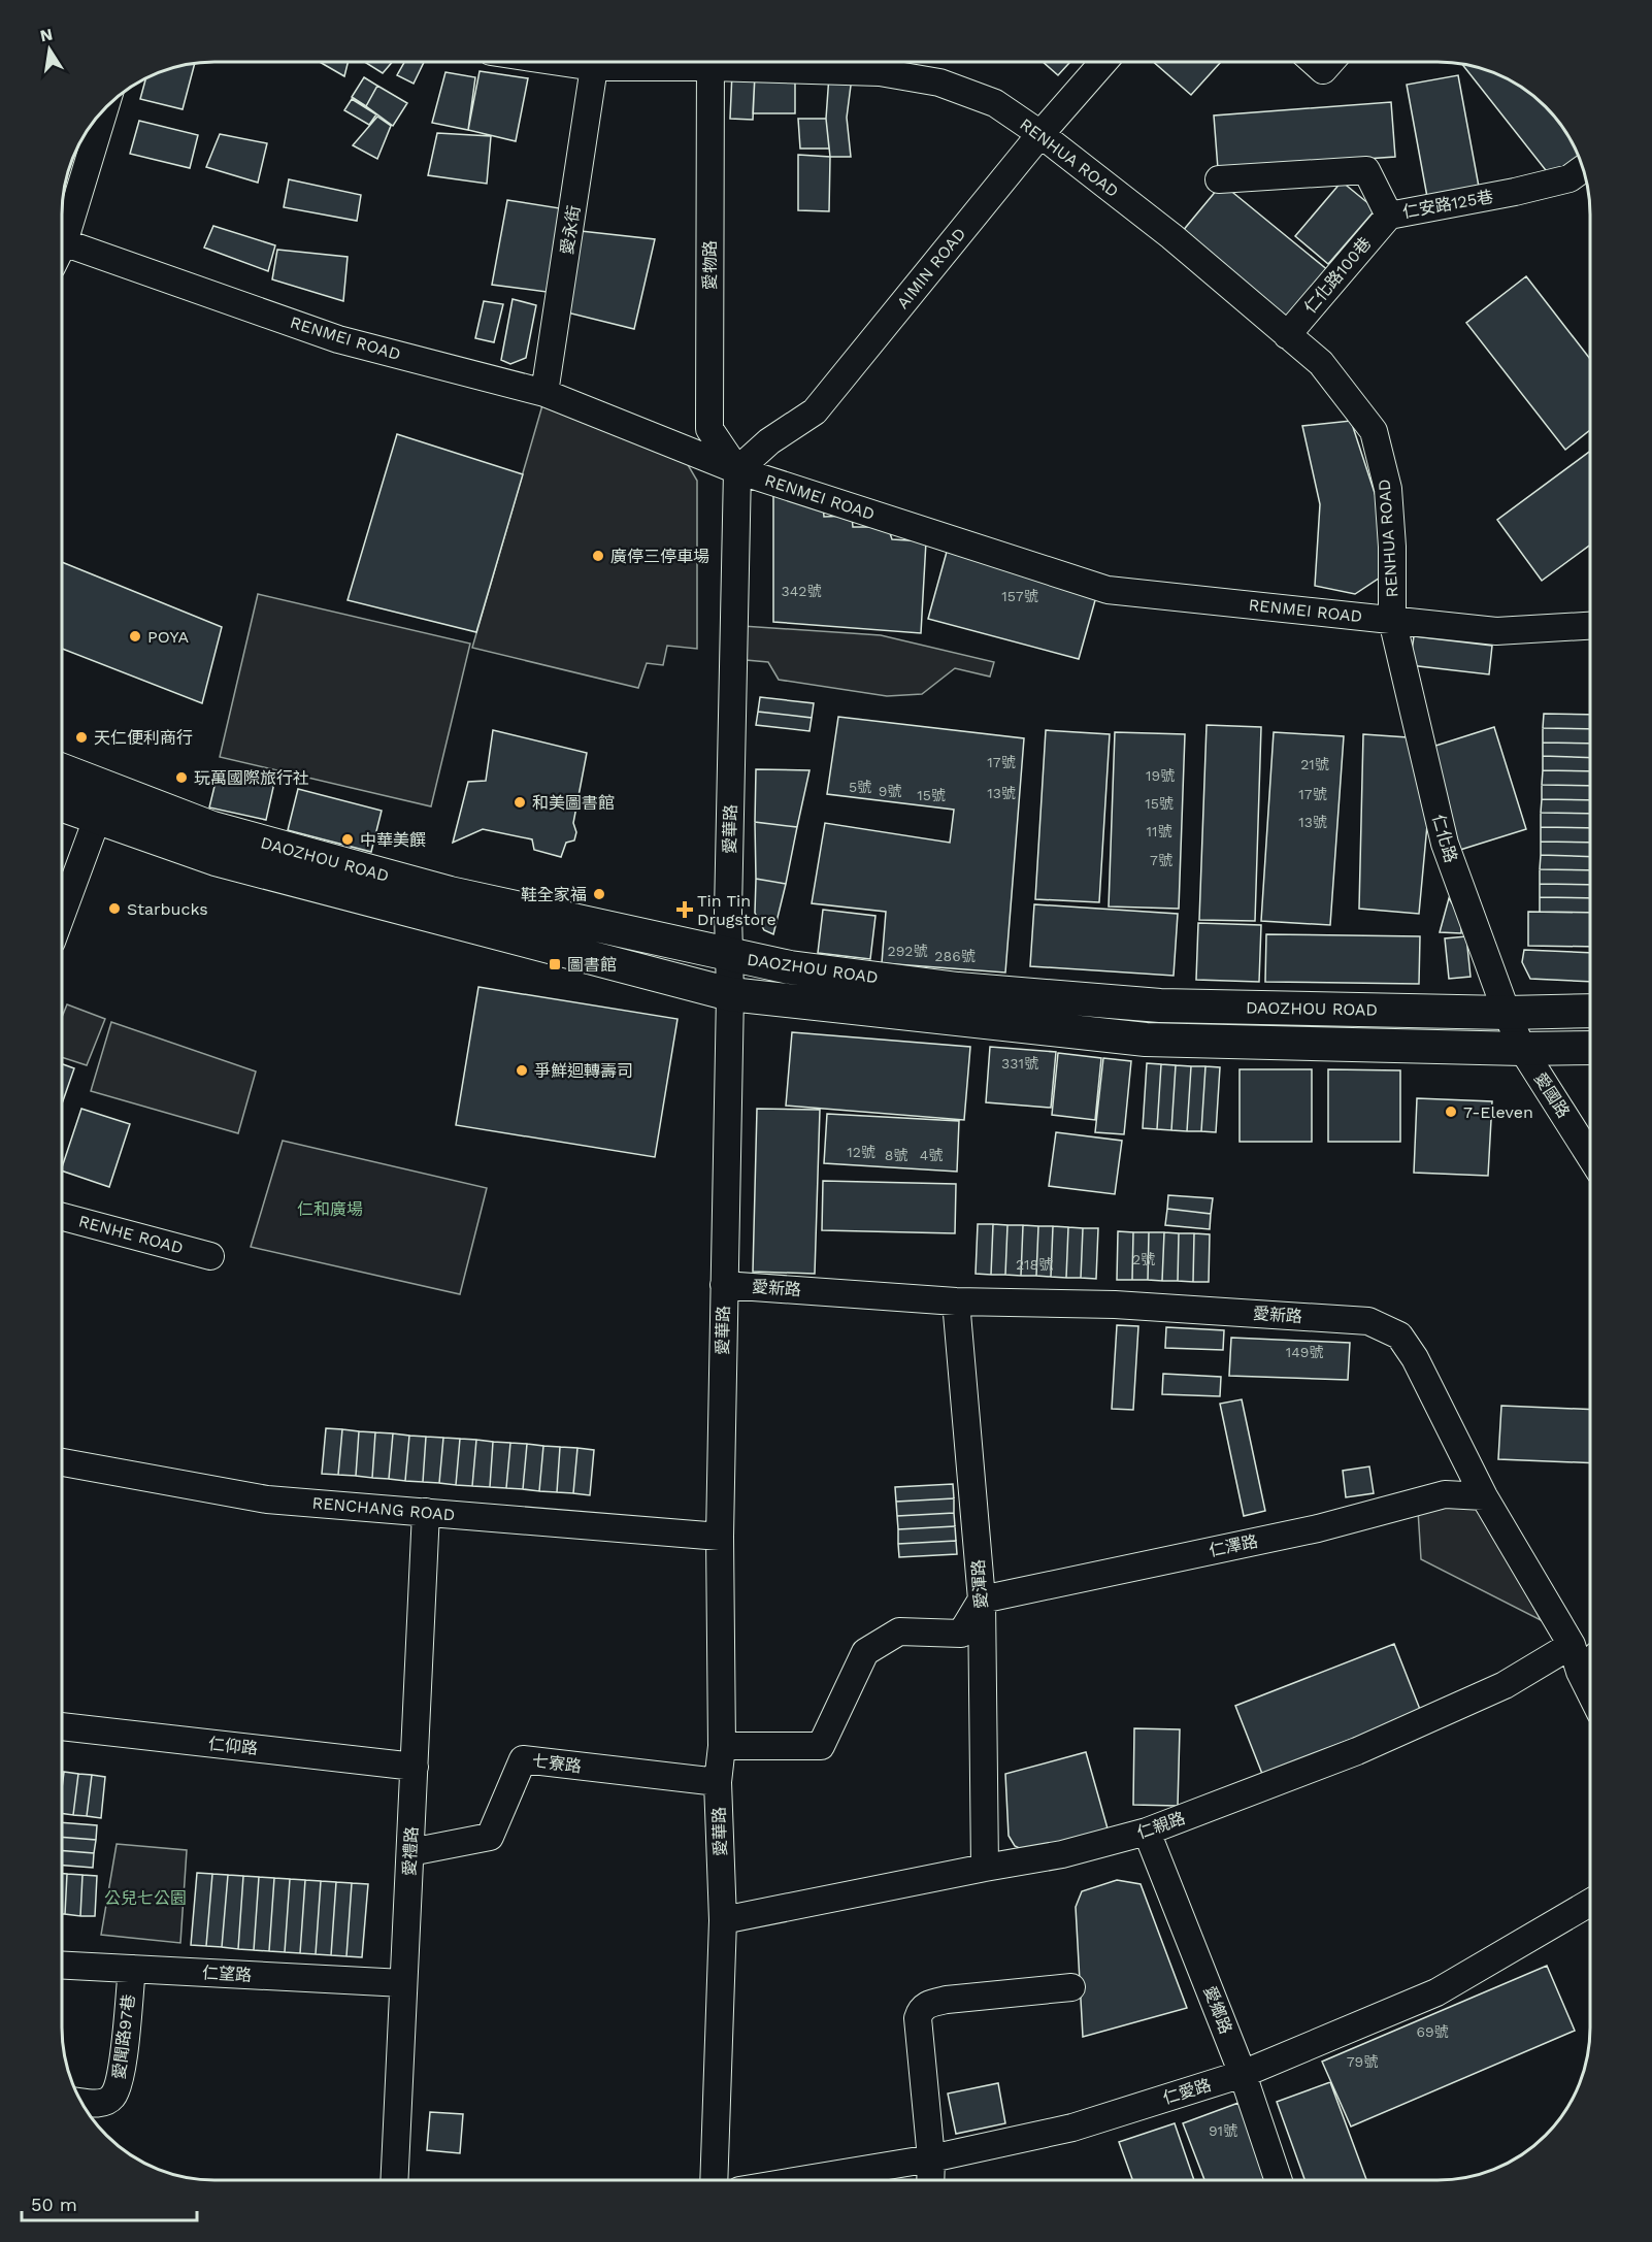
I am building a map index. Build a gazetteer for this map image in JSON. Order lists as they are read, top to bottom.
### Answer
{
  "streets": {
    "main road": ["DAOZHOU ROAD"],
    "street": [
      "RENHUA ROAD",
      "仁安路125巷",
      "愛永街",
      "愛物路",
      "AIMIN ROAD",
      "仁化路100巷",
      "RENMEI ROAD",
      "愛華路",
      "仁化路",
      "愛國路",
      "RENHE ROAD",
      "愛新路",
      "RENCHANG ROAD",
      "仁澤路",
      "愛渾路",
      "仁仰路",
      "七寮路",
      "仁親路",
      "愛禮路",
      "仁望路",
      "愛鄉路",
      "愛聞路97巷",
      "仁愛路"
    ]
  },
  "crossings": [
    ["RENHUA ROAD", "愛永街"],
    ["RENHUA ROAD", "AIMIN ROAD"],
    ["RENHUA ROAD", "仁化路100巷"],
    ["RENHUA ROAD", "RENMEI ROAD"],
    ["RENHUA ROAD", "仁化路"],
    ["仁安路125巷", "仁化路100巷"],
    ["愛永街", "RENMEI ROAD"],
    ["愛物路", "AIMIN ROAD"],
    ["愛物路", "RENMEI ROAD"],
    ["愛物路", "愛華路"],
    ["AIMIN ROAD", "RENMEI ROAD"],
    ["AIMIN ROAD", "愛華路"],
    ["RENMEI ROAD", "愛華路"],
    ["RENMEI ROAD", "仁化路"],
    ["愛華路", "DAOZHOU ROAD"],
    ["愛華路", "愛新路"],
    ["愛華路", "RENCHANG ROAD"],
    ["愛華路", "七寮路"],
    ["愛華路", "仁親路"],
    ["仁化路", "DAOZHOU ROAD"],
    ["仁化路", "愛國路"],
    ["DAOZHOU ROAD", "愛國路"],
    ["愛新路", "仁澤路"],
    ["愛新路", "愛渾路"],
    ["愛新路", "仁親路"],
    ["RENCHANG ROAD", "愛禮路"],
    ["仁澤路", "愛渾路"],
    ["愛渾路", "仁親路"],
    ["仁仰路", "愛禮路"],
    ["七寮路", "愛禮路"],
    ["仁親路", "愛鄉路"],
    ["愛禮路", "仁望路"],
    ["仁望路", "愛聞路97巷"],
    ["愛鄉路", "仁愛路"]
  ],
  "parks": ["仁和廣場", "公兒七公園"],
  "places": {
    "other": [
      "廣停三停車場",
      "POYA",
      "天仁便利商行",
      "玩萬國際旅行社",
      "和美圖書館",
      "中華美饌",
      "鞋全家福",
      "Starbucks",
      "爭鮮迴轉壽司",
      "7-Eleven"
    ],
    "health": ["Tin Tin Drugstore"],
    "transit": ["圖書館"]
  },
  "house_numbers": [
    "342號",
    "157號",
    "17號",
    "21號",
    "19號",
    "5號",
    "9號",
    "13號",
    "17號",
    "15號",
    "15號",
    "13號",
    "11號",
    "7號",
    "292號",
    "286號",
    "331號",
    "12號",
    "8號",
    "4號",
    "2號",
    "218號",
    "149號",
    "69號",
    "79號",
    "91號"
  ],
  "scale_bar": "50 m",
  "north": "top"
}
